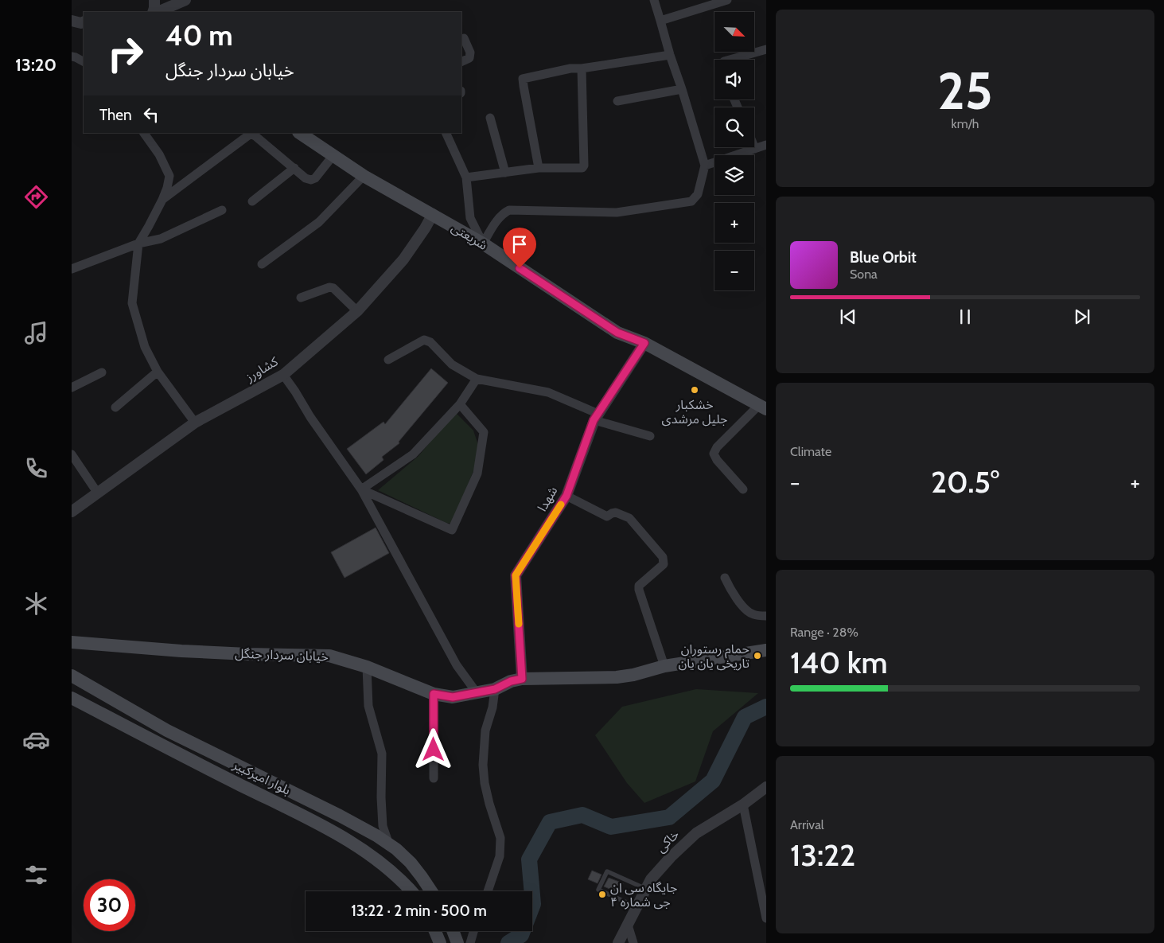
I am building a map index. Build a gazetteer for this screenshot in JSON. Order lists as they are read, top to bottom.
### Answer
{
  "streets": {
    "main road": ["شریعتی", "خیابان سردار جنگل", "بلوار امیرکبیر"],
    "street": ["کشاورز", "شهدا", "خاکی"]
  },
  "crossings": [
    ["شریعتی", "کشاورز"],
    ["شریعتی", "شهدا"],
    ["شهدا", "خیابان سردار جنگل"]
  ],
  "places": ["خشکبار جلیل مرشدی", "حمام رستوران تاریخی یان یان", "جایگاه سی ان جی شماره ۴"],
  "north": "bottom right",
  "page": {
    "tabs": "13:20",
    "tile": [
      ["25", "km/h"],
      "Climate",
      ["Range · 28%", "140 km"],
      ["Arrival", "13:22"]
    ],
    "map_buttons": ["+", "−"],
    "turn": ["40 m", "خیابان سردار جنگل"],
    "then": "Then",
    "song": ["Blue Orbit", "Sona"],
    "heat": ["−", "20.5°", "+"],
    "limit": "30",
    "trip": "13:22 · 2 min · 500 m"
  }
}
